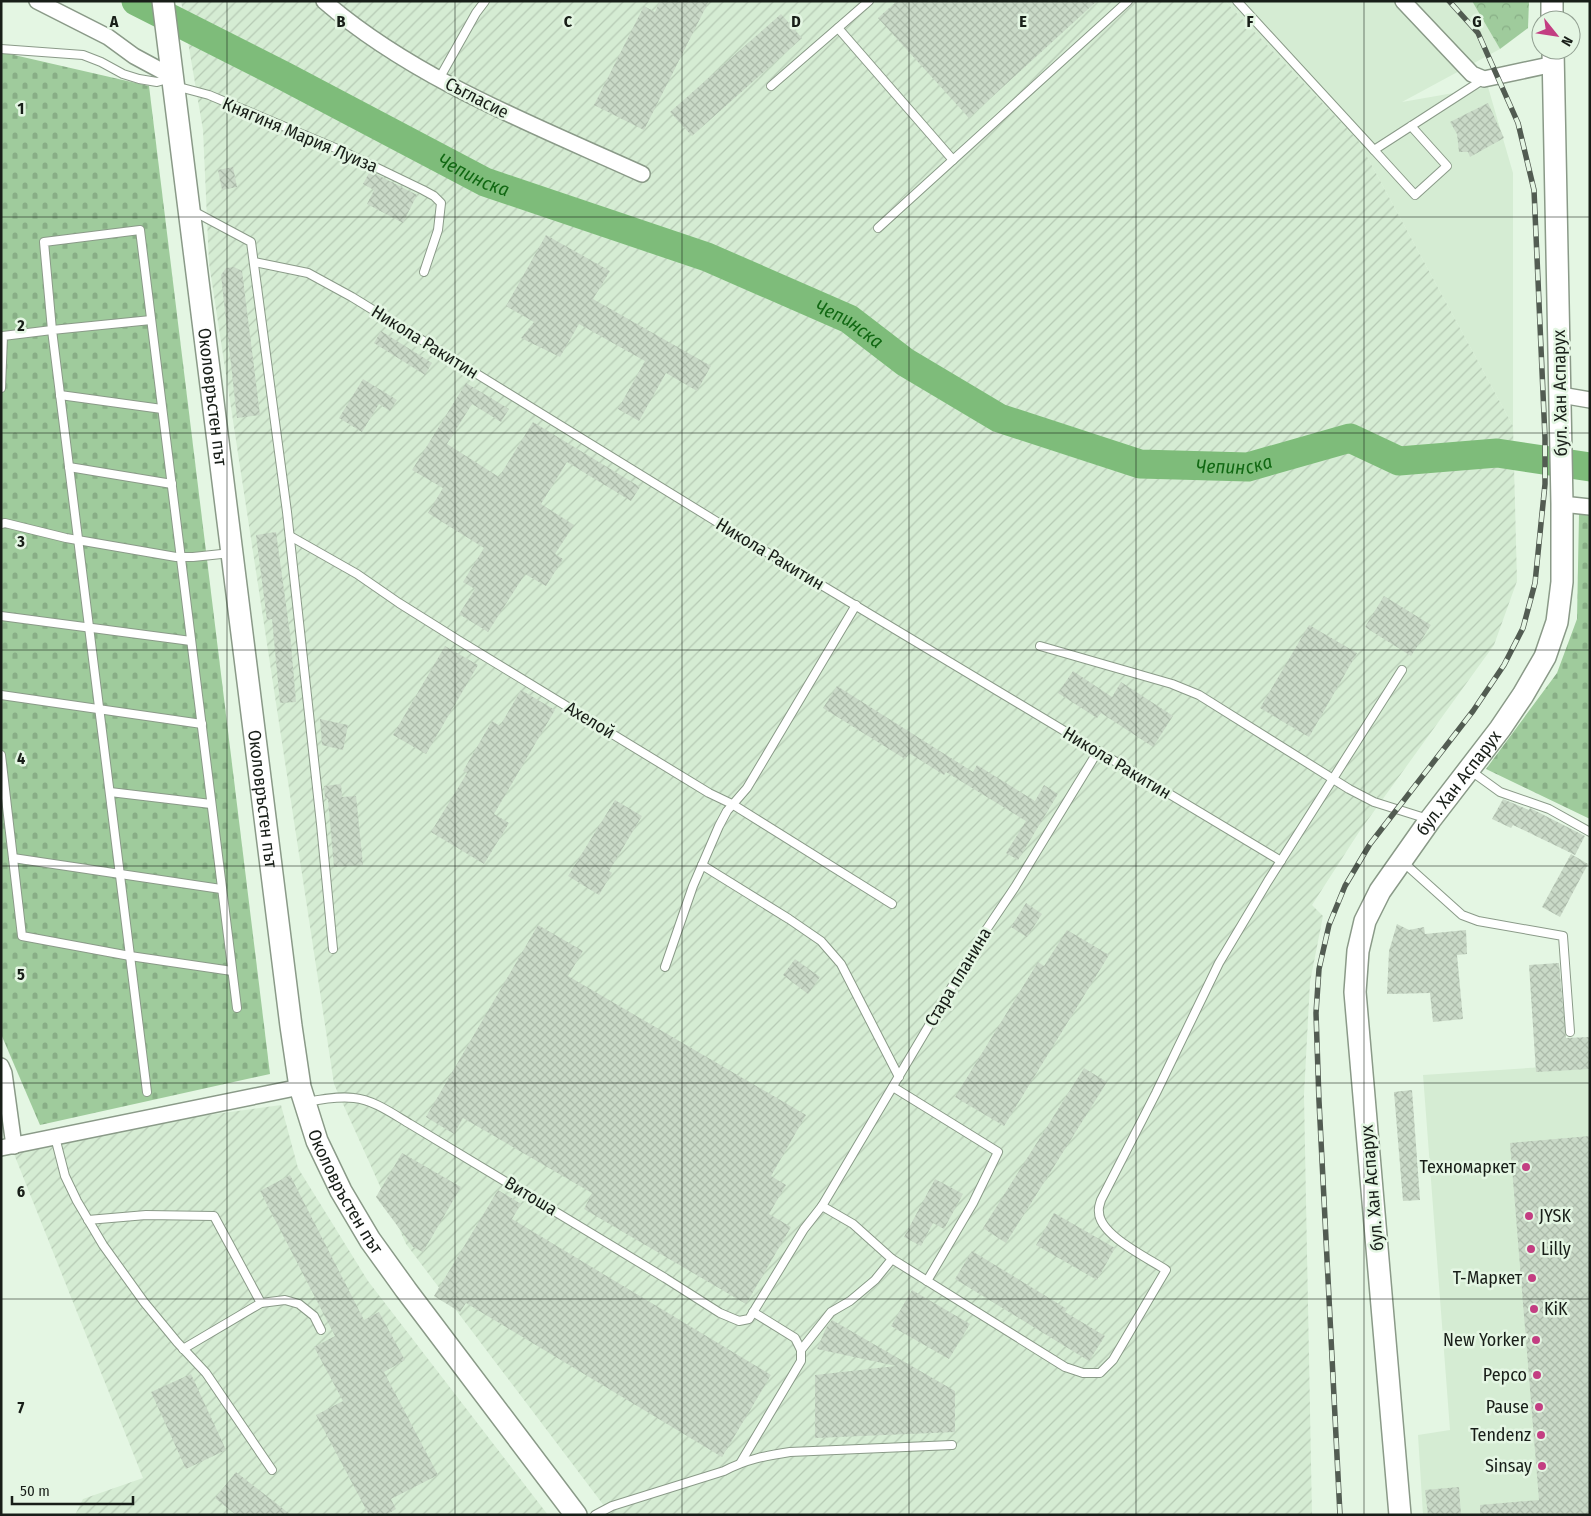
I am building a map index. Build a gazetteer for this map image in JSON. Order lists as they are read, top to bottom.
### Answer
{
  "streets": {
    "street": ["Съгласие", "бул. Хан Аспарух", "Околовръстен път"],
    "lane": [
      "Княгиня Мария Луиза",
      "Никола Ракитин",
      "Ахелой",
      "Стара планина",
      "Витоша"
    ]
  },
  "crossings": [
    ["Княгиня Мария Луиза", "Околовръстен път"],
    ["Никола Ракитин", "Стара планина"],
    ["Околовръстен път", "Витоша"],
    ["Стара планина", "Витоша"]
  ],
  "water": ["Чепинска"],
  "places": [
    "Техномаркет",
    "JYSK",
    "Lilly",
    "Т-Маркет",
    "KiK",
    "New Yorker",
    "Pepco",
    "Pause",
    "Tendenz",
    "Sinsay"
  ],
  "scale_bar": "50 m",
  "north": "bottom right",
  "grid": {
    "columns": [
      "A",
      "B",
      "C",
      "D",
      "E",
      "F",
      "G"
    ],
    "rows": [
      "1",
      "2",
      "3",
      "4",
      "5",
      "6",
      "7"
    ]
  }
}
